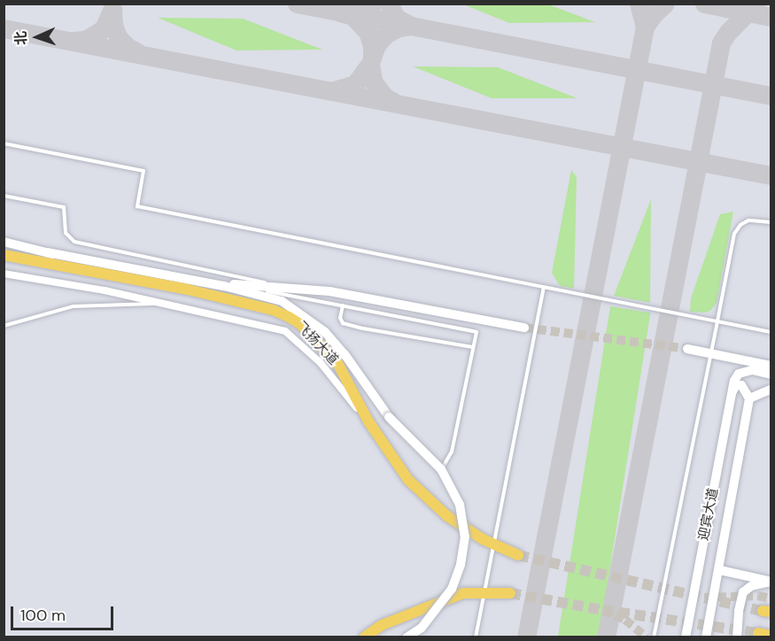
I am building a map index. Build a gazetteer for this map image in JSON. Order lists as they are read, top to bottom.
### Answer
{
  "streets": {
    "main road": ["飞扬大道", "迎宾大道"]
  },
  "scale_bar": "100 m",
  "north": "left"
}
